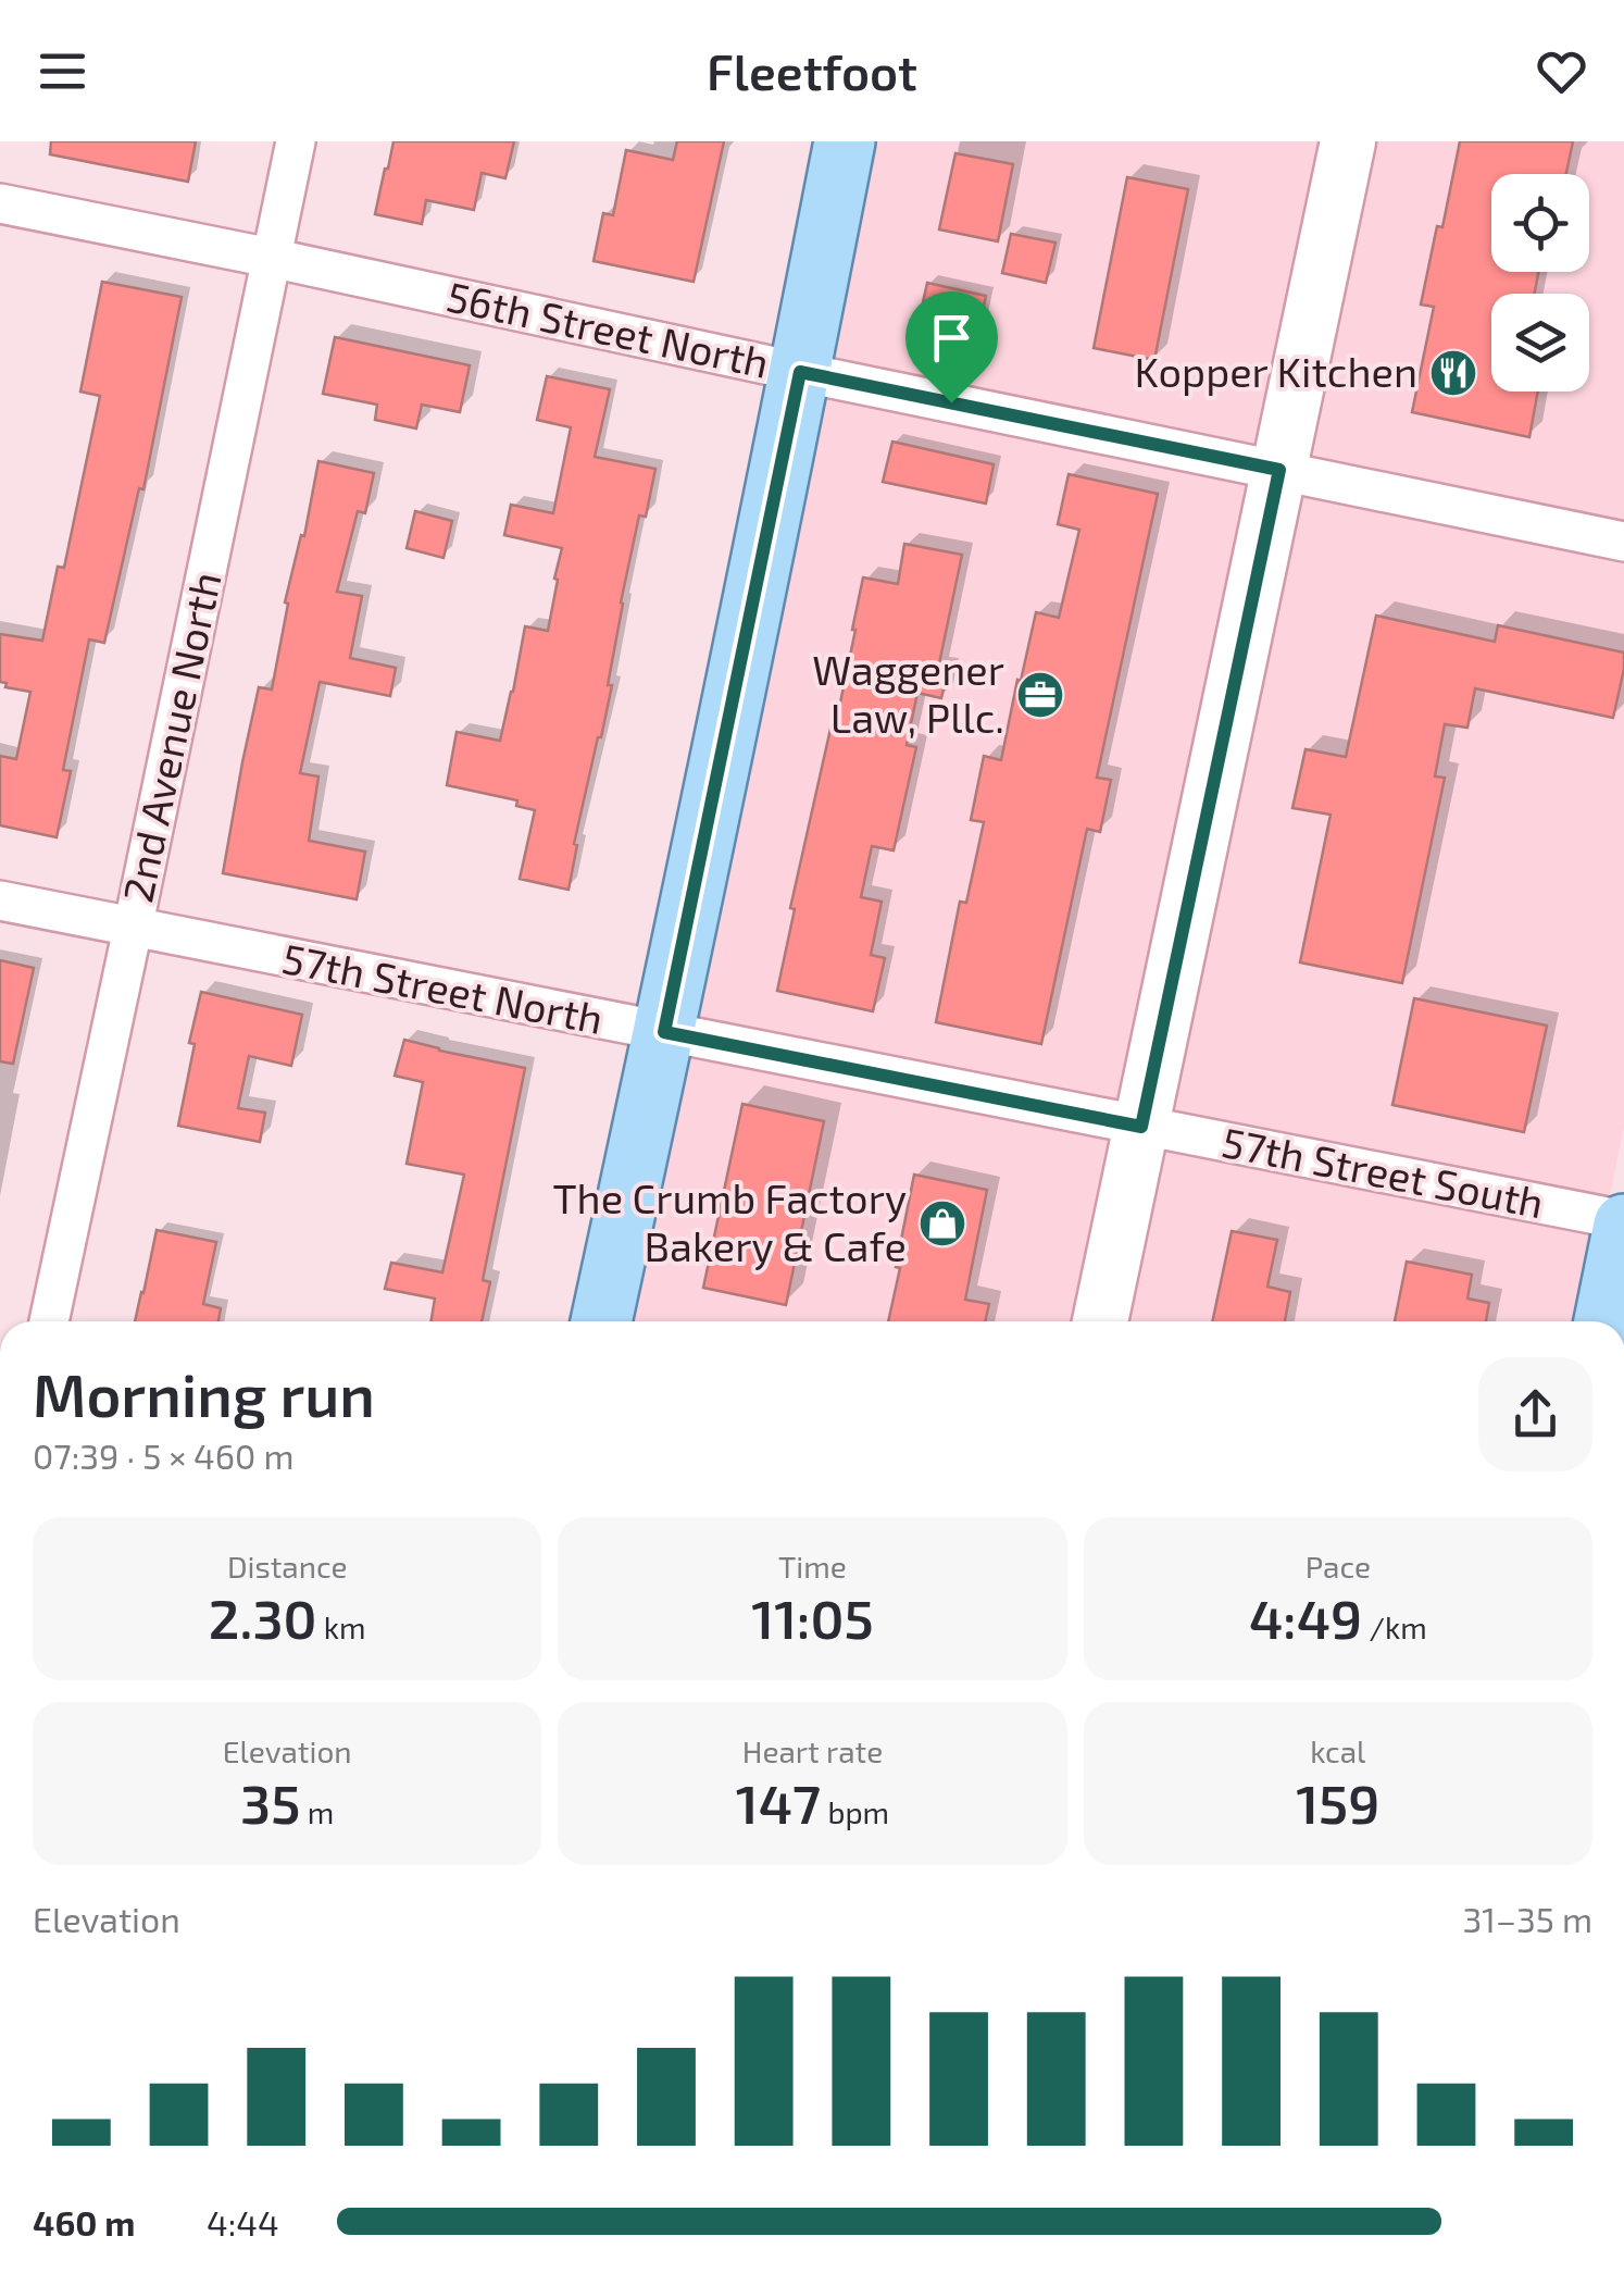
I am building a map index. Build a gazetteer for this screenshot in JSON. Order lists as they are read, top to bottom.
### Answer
{
  "streets": {
    "street": [
      "56th Street North",
      "2nd Avenue North",
      "57th Street North",
      "57th Street South"
    ]
  },
  "crossings": [
    ["56th Street North", "2nd Avenue North"],
    ["2nd Avenue North", "57th Street North"],
    ["57th Street North", "57th Street South"]
  ],
  "places": {
    "restaurant": ["Kopper Kitchen"],
    "office": ["Waggener Law, Pllc."],
    "shop": ["The Crumb Factory Bakery & Cafe"]
  },
  "page": {
    "header": "Fleetfoot",
    "heading": ["Morning run", "07:39 · 5 × 460 m"],
    "stats": [
      ["Distance", "2.30 km"],
      ["Time", "11:05"],
      ["Pace", "4:49 /km"],
      ["Elevation", "35 m"],
      ["Heart rate", "147 bpm"],
      ["kcal", "159"]
    ],
    "chart": ["Elevation", "31–35 m"],
    "list": [
      {
        "name": "460 m",
        "note": "4:44"
      }
    ]
  }
}
